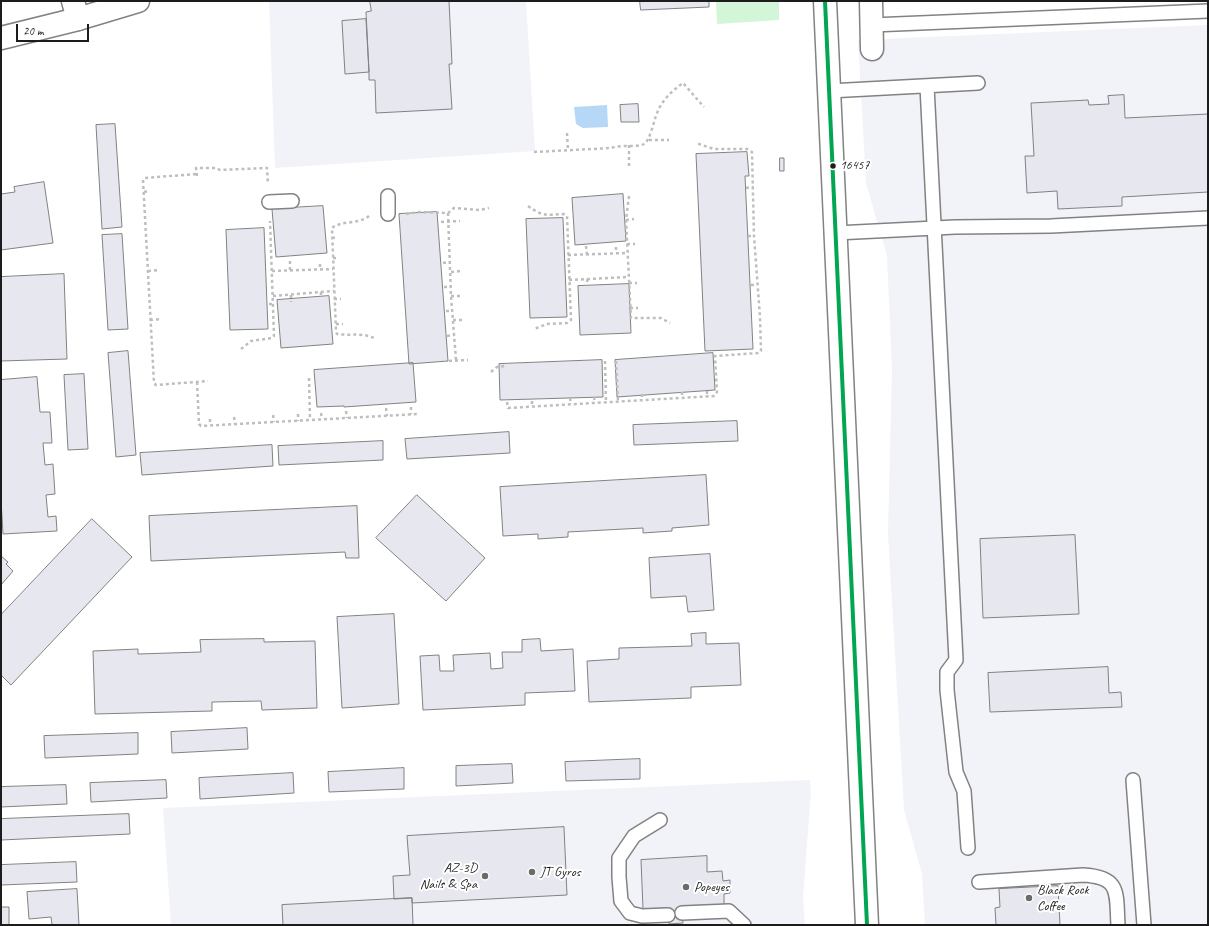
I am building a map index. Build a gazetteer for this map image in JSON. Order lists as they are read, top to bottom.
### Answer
{
  "places": [
    "16457",
    "JT Gyros",
    "AZ-3D Nails & Spa",
    "Popeyes",
    "Black Rock Coffee"
  ],
  "scale_bar": "20 m"
}
